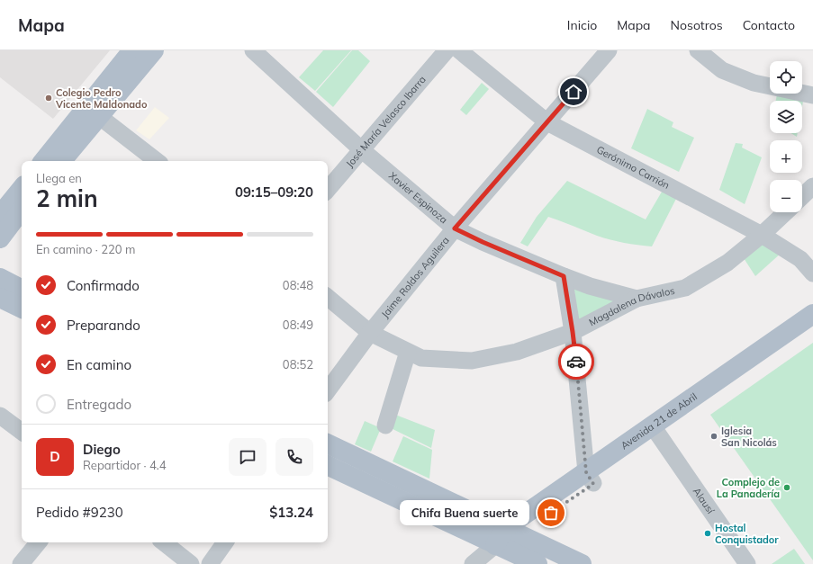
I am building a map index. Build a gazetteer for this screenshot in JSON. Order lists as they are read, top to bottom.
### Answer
{
  "streets": {
    "main road": ["Avenida 21 de Abril"],
    "street": [
      "José María Velasco Ibarra",
      "Gerónimo Carrión",
      "Xavier Espinoza",
      "Jaime Roldos Aguilera",
      "Magdalena Dávalos",
      "Alausí"
    ]
  },
  "crossings": [
    ["José María Velasco Ibarra", "Xavier Espinoza"],
    ["Gerónimo Carrión", "Jaime Roldos Aguilera"],
    ["Gerónimo Carrión", "Magdalena Dávalos"],
    ["Xavier Espinoza", "Jaime Roldos Aguilera"],
    ["Xavier Espinoza", "Magdalena Dávalos"],
    ["Jaime Roldos Aguilera", "Magdalena Dávalos"],
    ["Avenida 21 de Abril", "Alausí"]
  ],
  "places": [
    "Colegio Pedro Vicente Maldonado",
    "Iglesia San Nicolás",
    "Complejo de La Panadería",
    "Chifa Buena suerte",
    "Hostal Conquistador"
  ],
  "page": {
    "header": "Mapa",
    "nav": [
      "Inicio",
      "Mapa",
      "Nosotros",
      "Contacto"
    ],
    "map_buttons": ["+", "−"],
    "heading": ["2 min", "Llega en", "09:15–09:20"],
    "panel": [
      "Diego",
      "Repartidor · 4.4",
      "Pedido #9230",
      "$13.24"
    ],
    "bar": "En camino · 220 m",
    "list": [
      ["Confirmado", "08:48"],
      ["Preparando", "08:49"],
      ["En camino", "08:52"],
      "Entregado"
    ],
    "round": "D",
    "bubble": "Chifa Buena suerte"
  }
}
